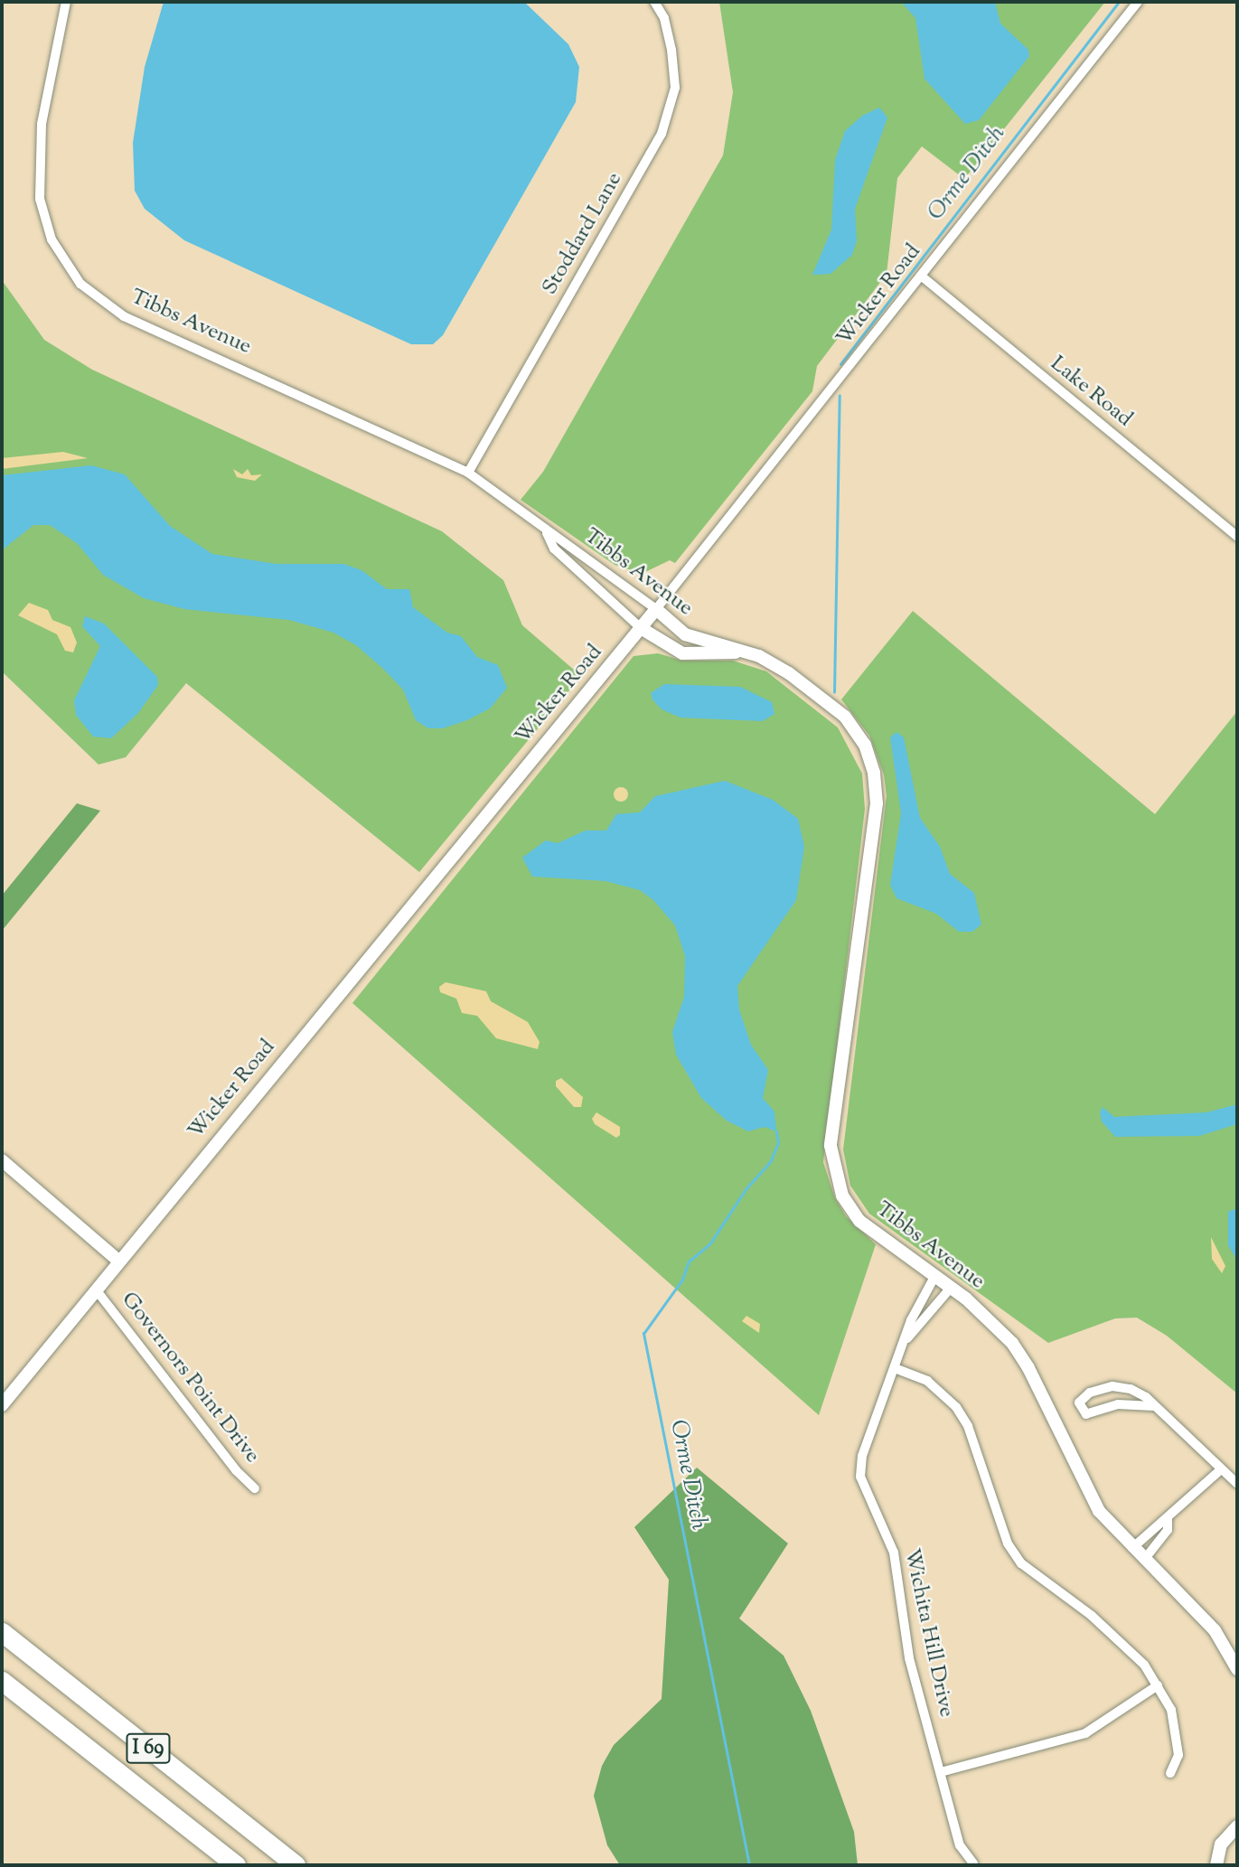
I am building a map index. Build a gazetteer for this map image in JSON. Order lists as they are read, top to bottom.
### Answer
{
  "streets": {
    "highway": ["I 69"],
    "street": [
      "Stoddard Lane",
      "Wicker Road",
      "Tibbs Avenue",
      "Lake Road",
      "Governors Point Drive",
      "Wichita Hill Drive"
    ]
  },
  "crossings": [
    ["Stoddard Lane", "Tibbs Avenue"],
    ["Wicker Road", "Tibbs Avenue"],
    ["Wicker Road", "Lake Road"],
    ["Wicker Road", "Governors Point Drive"],
    ["Tibbs Avenue", "Wichita Hill Drive"]
  ],
  "water": ["Orme Ditch"]
}
